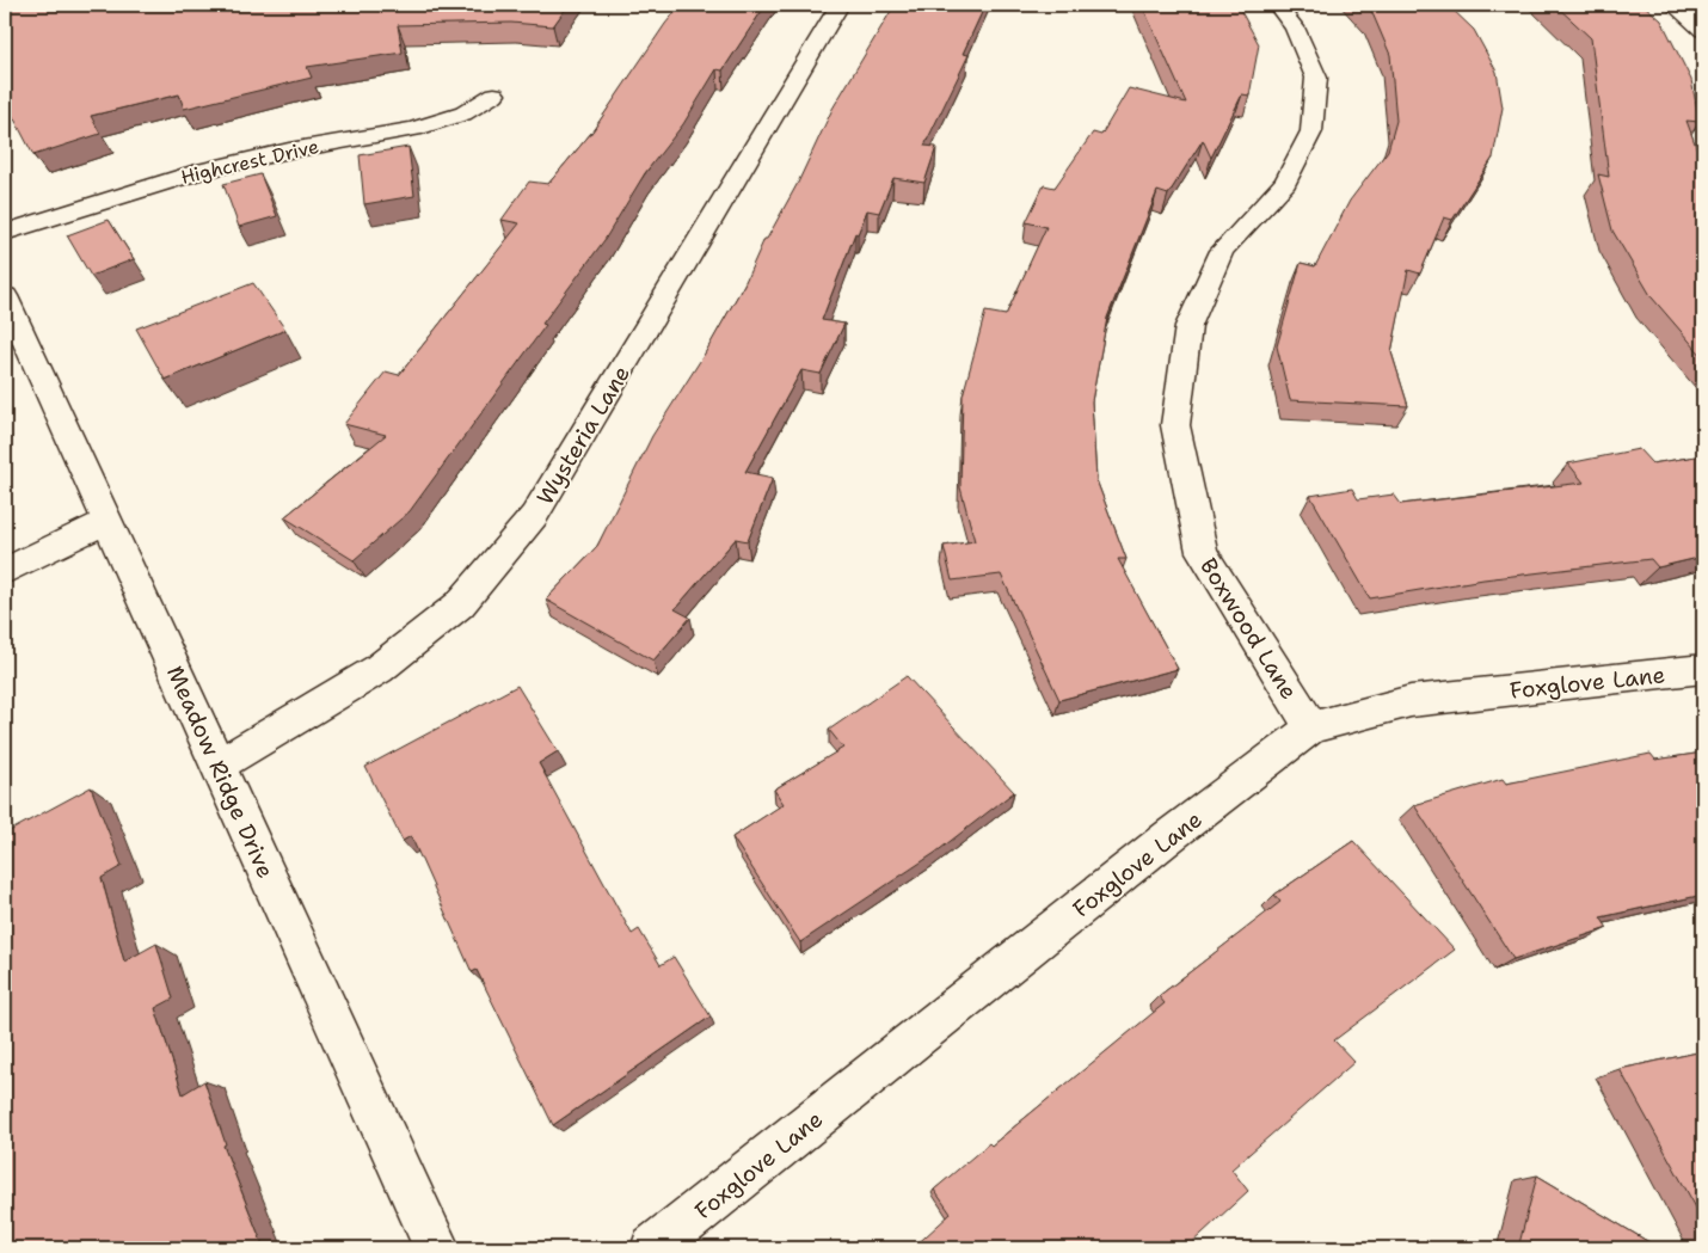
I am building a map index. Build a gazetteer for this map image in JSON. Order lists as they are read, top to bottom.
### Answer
{
  "streets": {
    "street": [
      "Highcrest Drive",
      "Wysteria Lane",
      "Boxwood Lane",
      "Foxglove Lane",
      "Meadow Ridge Drive"
    ]
  },
  "crossings": [
    ["Wysteria Lane", "Meadow Ridge Drive"],
    ["Boxwood Lane", "Foxglove Lane"]
  ]
}
